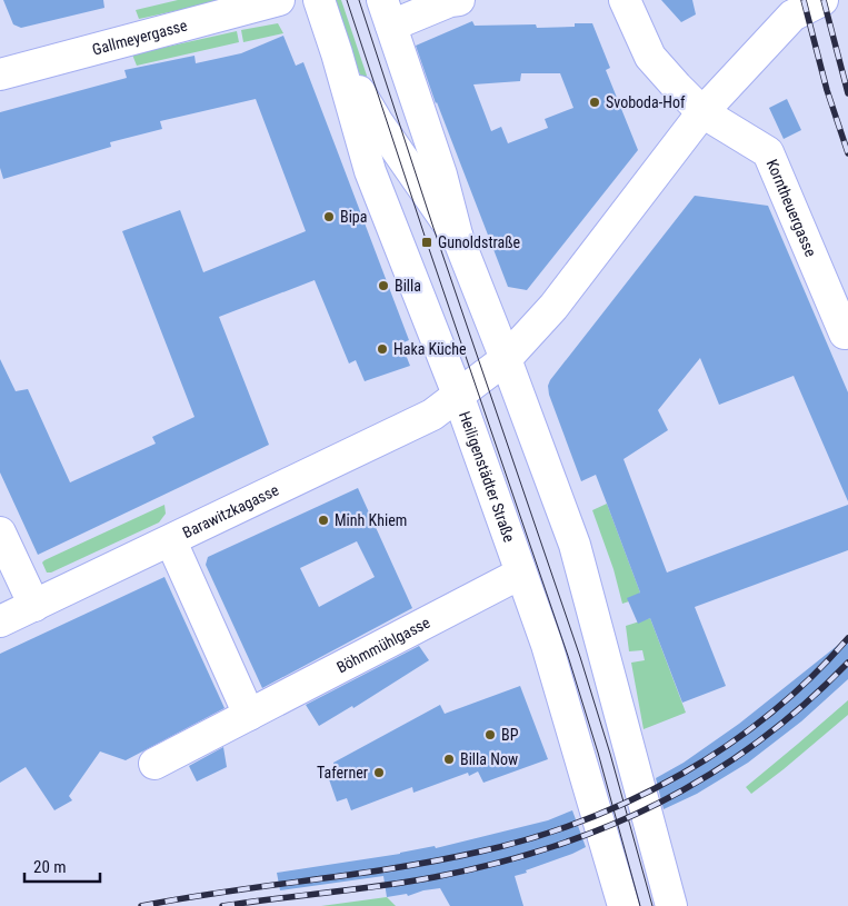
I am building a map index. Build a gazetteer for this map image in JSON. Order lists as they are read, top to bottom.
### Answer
{
  "streets": {
    "main road": [
      "Gallmeyergasse",
      "Korntheuergasse",
      "Heiligenstädter Straße",
      "Barawitzkagasse",
      "Böhmmühlgasse"
    ]
  },
  "crossings": [
    ["Heiligenstädter Straße", "Barawitzkagasse"],
    ["Heiligenstädter Straße", "Böhmmühlgasse"]
  ],
  "places": {
    "other": [
      "Svoboda-Hof",
      "Bipa",
      "Billa",
      "Haka Küche",
      "Minh Khiem",
      "BP",
      "Billa Now",
      "Taferner"
    ],
    "transit": ["Gunoldstraße"]
  },
  "scale_bar": "20 m"
}
